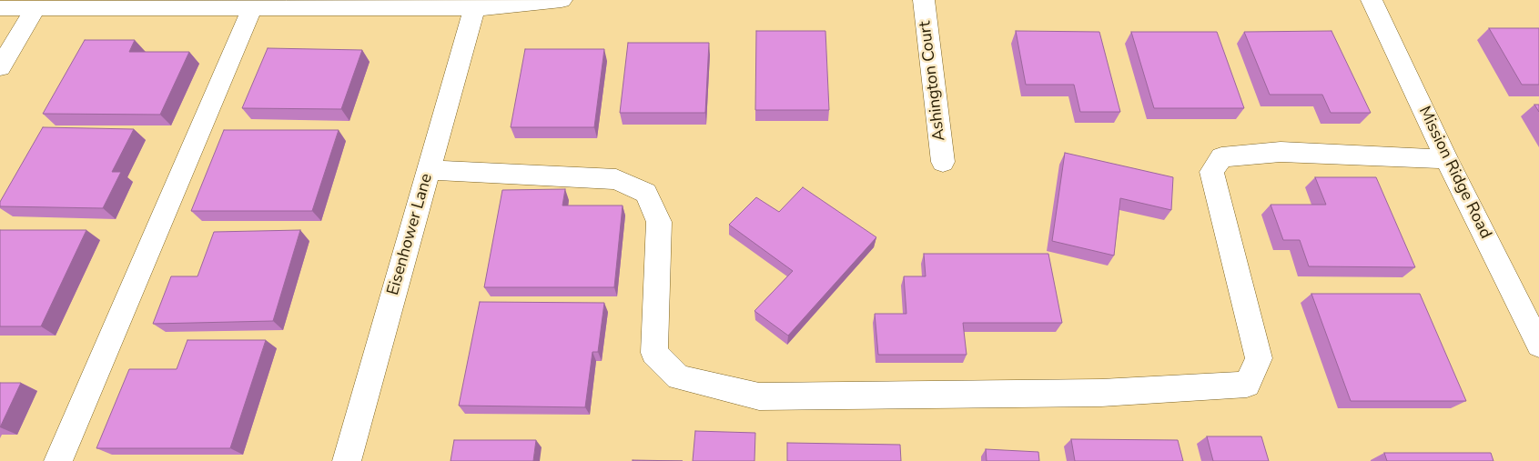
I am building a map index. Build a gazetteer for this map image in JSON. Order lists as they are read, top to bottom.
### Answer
{
  "streets": {
    "street": ["Ashington Court", "Mission Ridge Road", "Eisenhower Lane"]
  }
}
